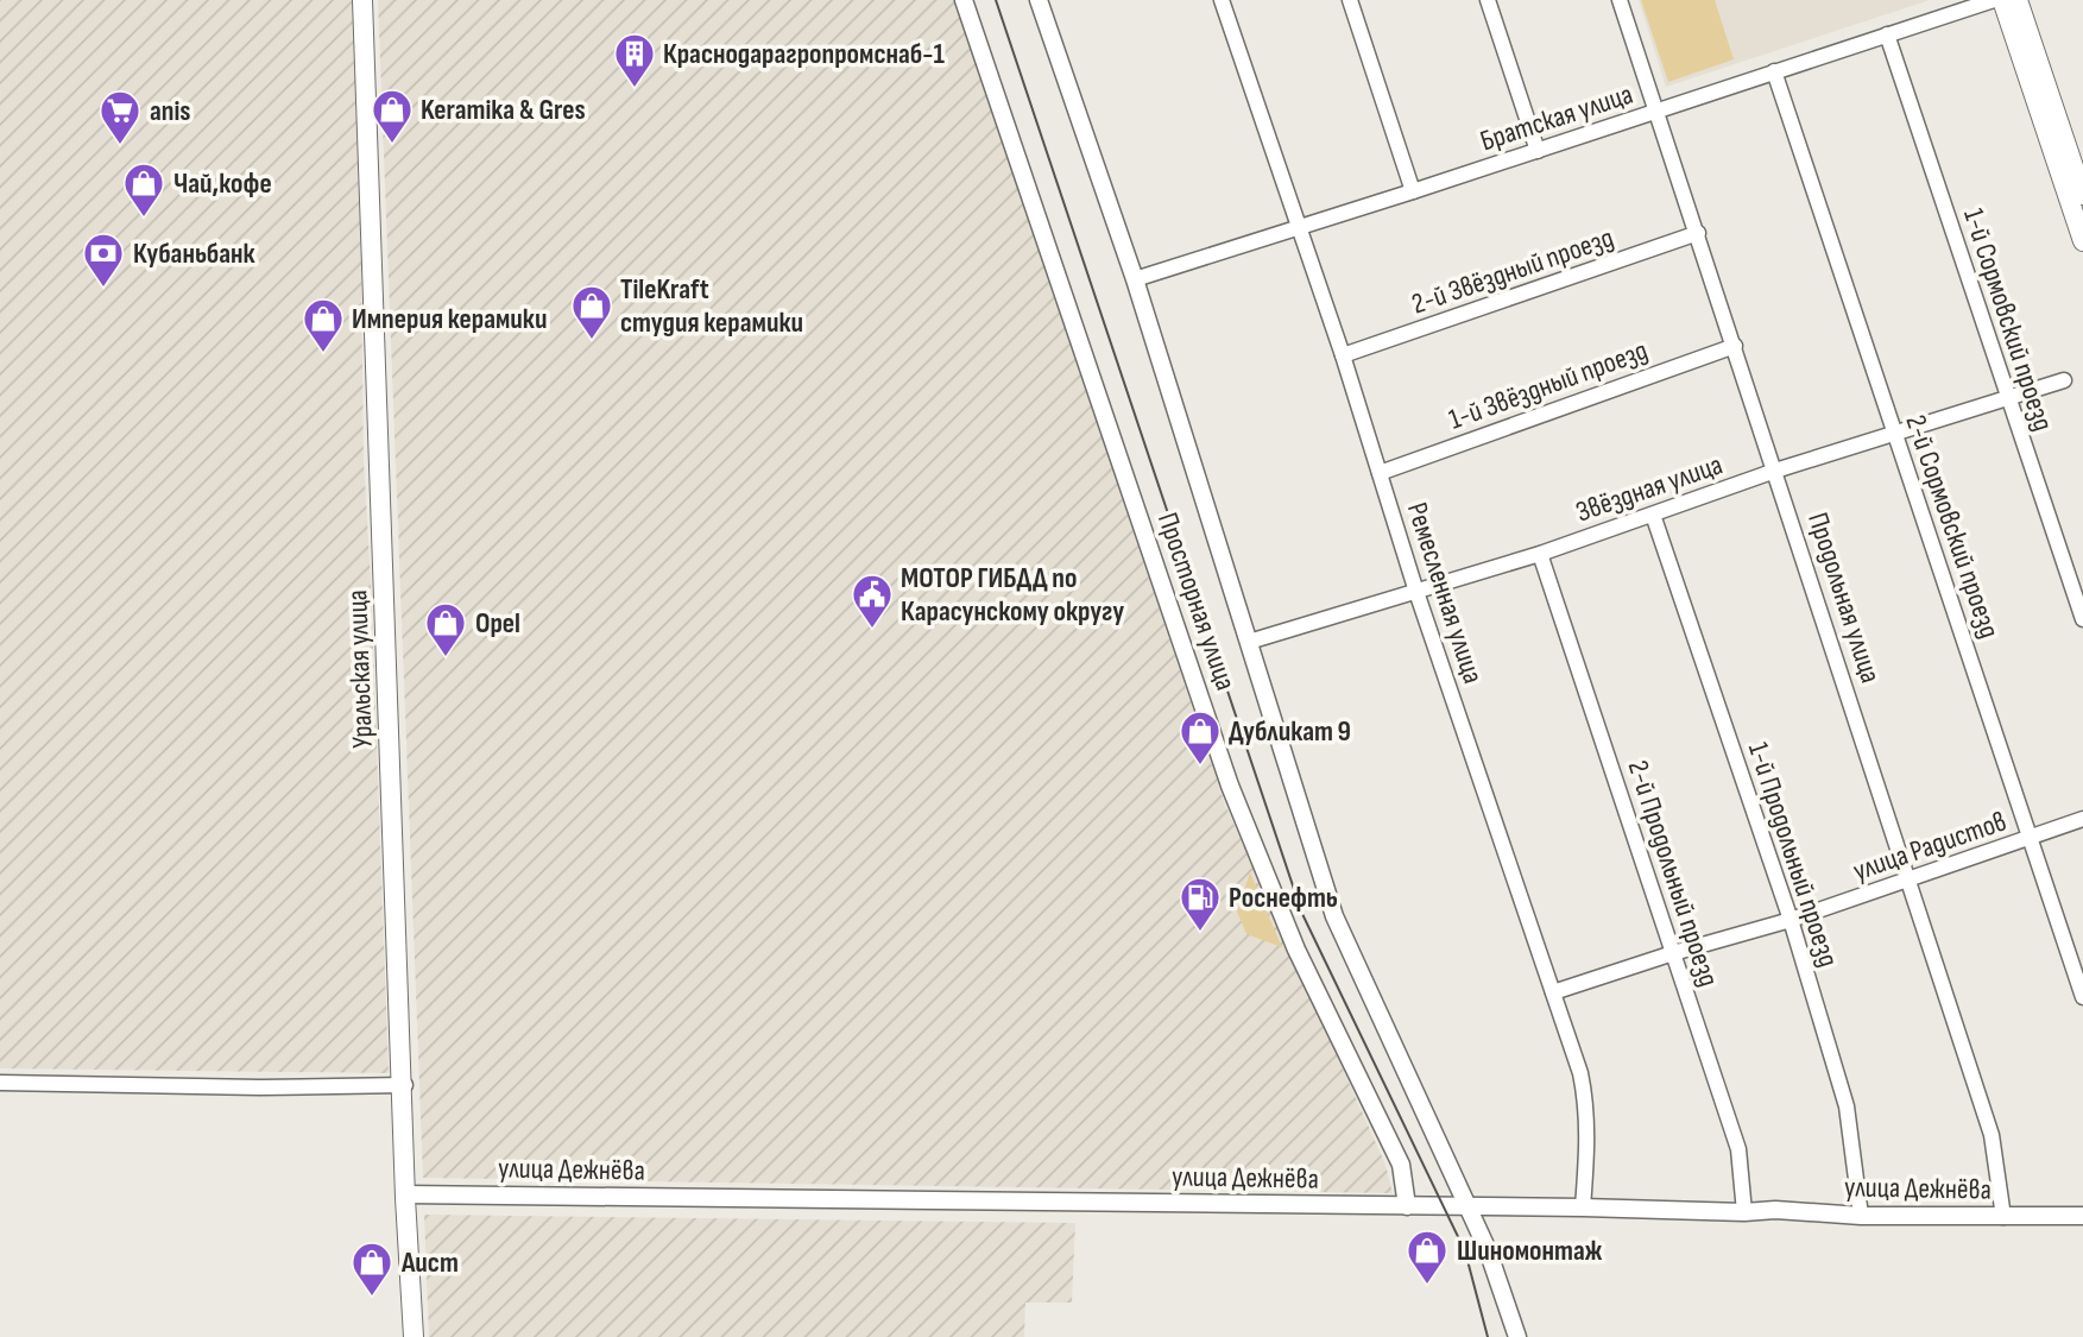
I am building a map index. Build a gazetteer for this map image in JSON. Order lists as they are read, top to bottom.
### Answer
{
  "streets": {
    "main road": ["Уральская улица"],
    "street": [
      "Братская улица",
      "2-й Звёздный проезд",
      "1-й Сормовский проезд",
      "1-й Звёздный проезд",
      "Звёздная улица",
      "2-й Сормовский проезд",
      "Ремесленная улица",
      "Продольная улица",
      "Просторная улица",
      "улица Радистов",
      "1-й Продольный проезд",
      "2-й Продольный проезд",
      "улица Дежнёва"
    ]
  },
  "crossings": [
    ["Братская улица", "1-й Сормовский проезд"],
    ["Братская улица", "2-й Сормовский проезд"],
    ["Братская улица", "Ремесленная улица"],
    ["Братская улица", "Продольная улица"],
    ["Братская улица", "Просторная улица"],
    ["2-й Звёздный проезд", "Ремесленная улица"],
    ["2-й Звёздный проезд", "Продольная улица"],
    ["1-й Сормовский проезд", "Звёздная улица"],
    ["1-й Звёздный проезд", "Ремесленная улица"],
    ["1-й Звёздный проезд", "Продольная улица"],
    ["Звёздная улица", "2-й Сормовский проезд"],
    ["Звёздная улица", "Ремесленная улица"],
    ["Звёздная улица", "Продольная улица"],
    ["Звёздная улица", "Просторная улица"],
    ["Звёздная улица", "1-й Продольный проезд"],
    ["Звёздная улица", "2-й Продольный проезд"],
    ["2-й Сормовский проезд", "улица Радистов"],
    ["Ремесленная улица", "улица Радистов"],
    ["Ремесленная улица", "улица Дежнёва"],
    ["Продольная улица", "улица Радистов"],
    ["Продольная улица", "улица Дежнёва"],
    ["Просторная улица", "улица Дежнёва"],
    ["Уральская улица", "улица Дежнёва"],
    ["улица Радистов", "1-й Продольный проезд"],
    ["улица Радистов", "2-й Продольный проезд"],
    ["1-й Продольный проезд", "улица Дежнёва"],
    ["2-й Продольный проезд", "улица Дежнёва"]
  ],
  "places": {
    "building": ["Краснодарагропромснаб-1"],
    "shop": [
      "Keramika & Gres",
      "Чай,кофе",
      "TileKraft студия керамики",
      "Империя керамики",
      "Opel",
      "Дубликат 9",
      "Шиномонтаж",
      "Аист"
    ],
    "supermarket": ["anis"],
    "bank": ["Кубаньбанк"],
    "public building": ["МОТОР ГИБДД по Карасунскому округу"],
    "fuel station": ["Роснефть"]
  }
}
